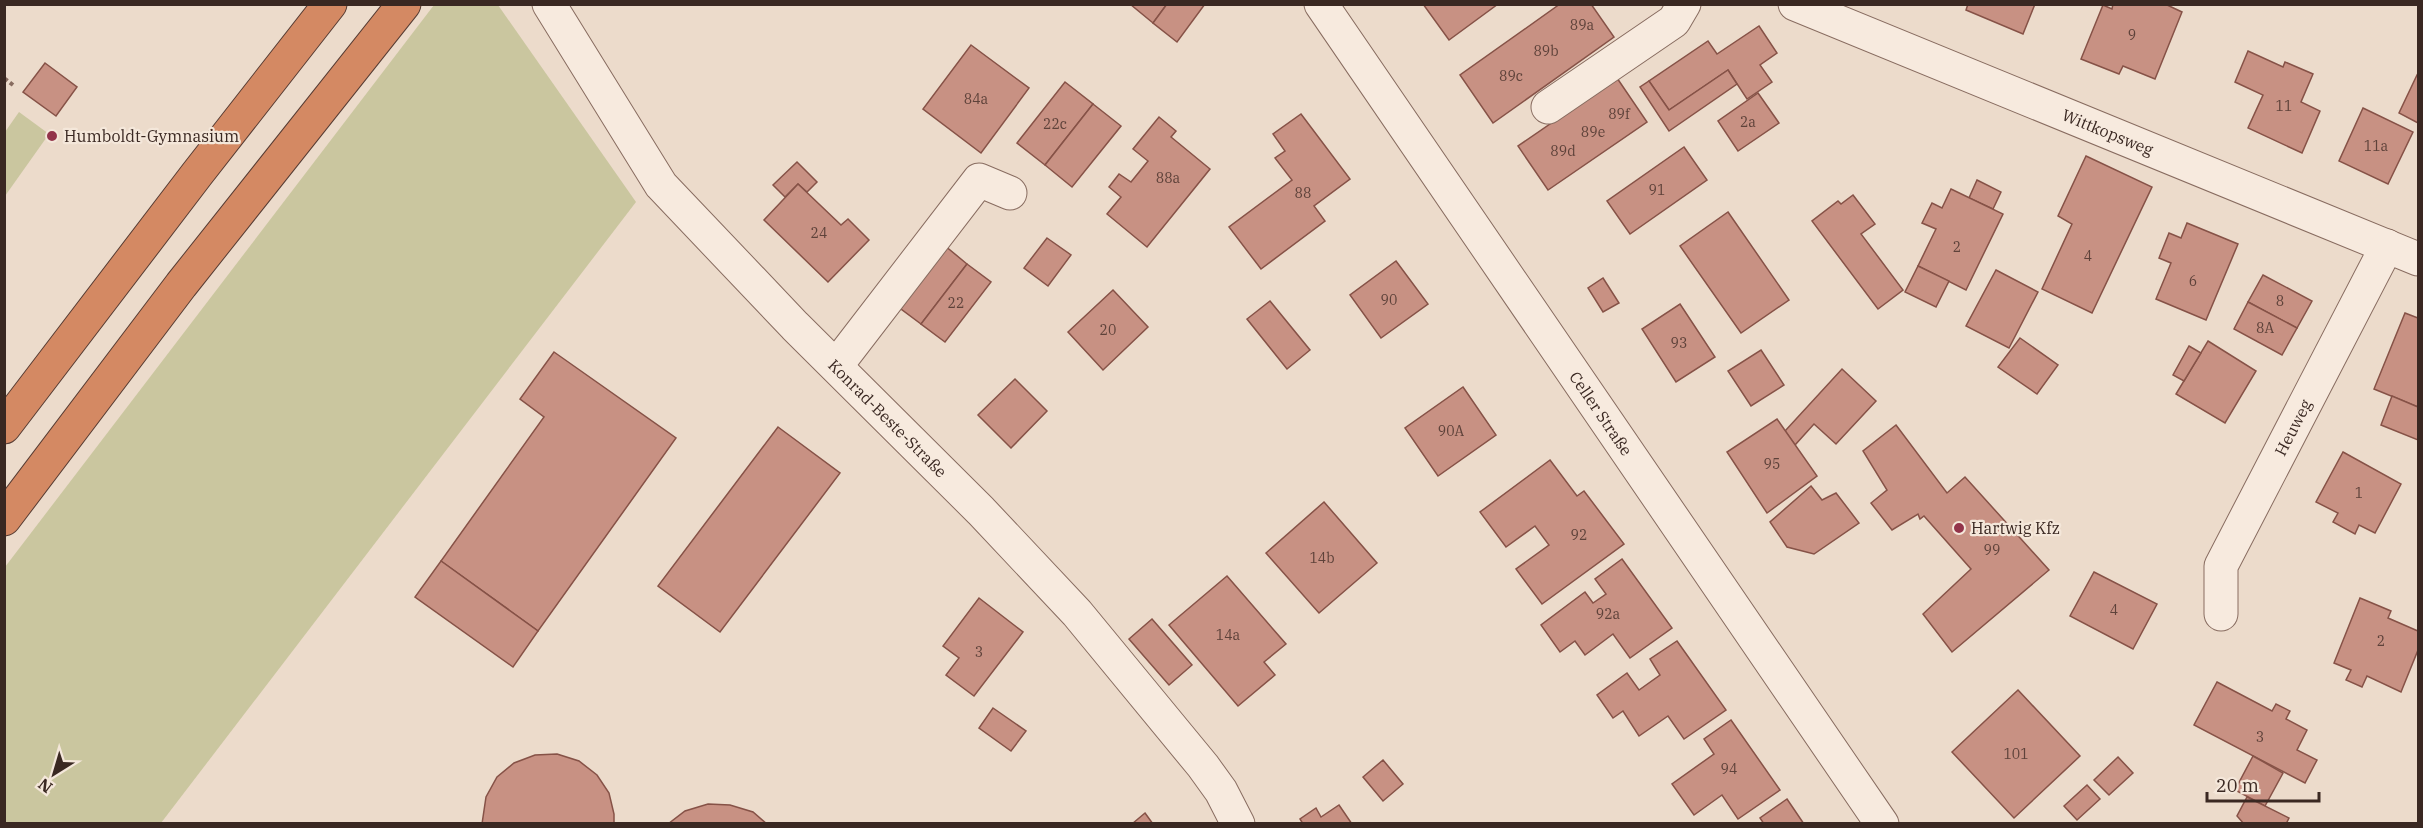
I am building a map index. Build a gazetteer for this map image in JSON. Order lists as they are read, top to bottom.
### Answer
{
  "streets": {
    "street": [
      "Wittkopsweg",
      "Celler Straße",
      "Konrad-Beste-Straße",
      "Heuweg"
    ]
  },
  "crossings": [
    ["Wittkopsweg", "Heuweg"]
  ],
  "places": ["Humboldt-Gymnasium", "Hartwig Kfz"],
  "house_numbers": [
    "89a",
    "9",
    "89b",
    "89c",
    "84a",
    "11",
    "89f",
    "2a",
    "22c",
    "89e",
    "11a",
    "89d",
    "88a",
    "91",
    "88",
    "24",
    "2",
    "4",
    "6",
    "90",
    "8",
    "22",
    "8A",
    "20",
    "93",
    "90A",
    "95",
    "1",
    "92",
    "99",
    "14b",
    "4",
    "92a",
    "14a",
    "2",
    "3",
    "3",
    "101",
    "94"
  ],
  "scale_bar": "20 m",
  "north": "bottom left"
}
